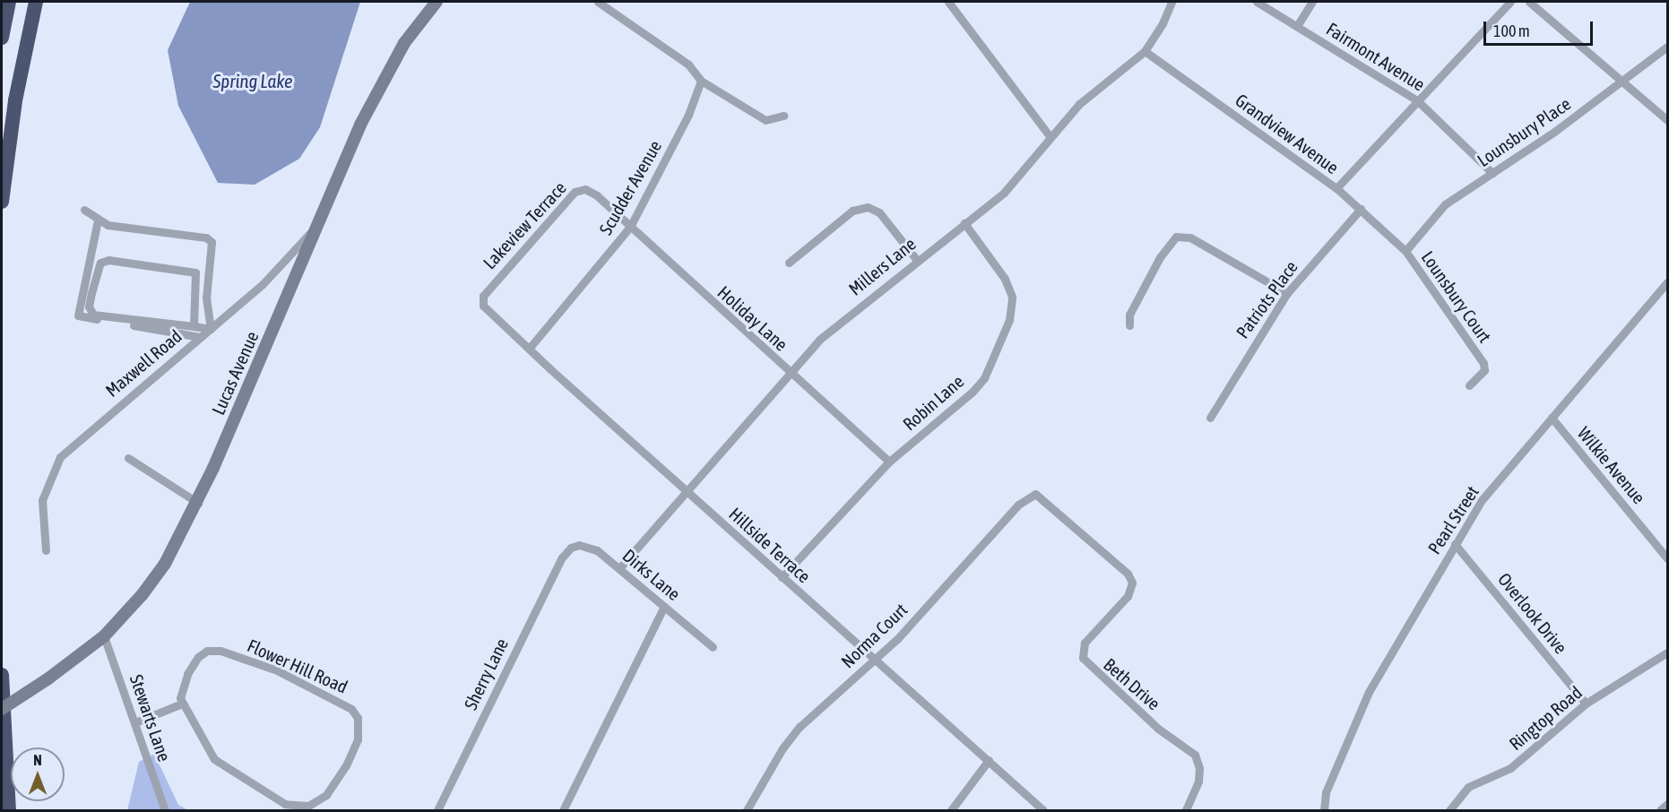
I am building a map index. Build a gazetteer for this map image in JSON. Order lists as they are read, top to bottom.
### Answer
{
  "streets": {
    "street": [
      "Fairmont Avenue",
      "Lounsbury Place",
      "Grandview Avenue",
      "Scudder Avenue",
      "Lakeview Terrace",
      "Millers Lane",
      "Lounsbury Court",
      "Patriots Place",
      "Holiday Lane",
      "Maxwell Road",
      "Lucas Avenue",
      "Robin Lane",
      "Wilkie Avenue",
      "Pearl Street",
      "Hillside Terrace",
      "Dirks Lane",
      "Overlook Drive",
      "Norma Court",
      "Flower Hill Road",
      "Sherry Lane",
      "Beth Drive",
      "Stewarts Lane",
      "Ringtop Road"
    ]
  },
  "crossings": [
    ["Fairmont Avenue", "Lounsbury Place"],
    ["Lounsbury Place", "Grandview Avenue"],
    ["Lounsbury Place", "Lounsbury Court"],
    ["Grandview Avenue", "Millers Lane"],
    ["Grandview Avenue", "Lounsbury Court"],
    ["Grandview Avenue", "Patriots Place"],
    ["Scudder Avenue", "Holiday Lane"],
    ["Scudder Avenue", "Hillside Terrace"],
    ["Lakeview Terrace", "Holiday Lane"],
    ["Lakeview Terrace", "Hillside Terrace"],
    ["Millers Lane", "Holiday Lane"],
    ["Millers Lane", "Robin Lane"],
    ["Millers Lane", "Hillside Terrace"],
    ["Millers Lane", "Dirks Lane"],
    ["Holiday Lane", "Robin Lane"],
    ["Maxwell Road", "Lucas Avenue"],
    ["Lucas Avenue", "Stewarts Lane"],
    ["Robin Lane", "Hillside Terrace"],
    ["Wilkie Avenue", "Pearl Street"],
    ["Pearl Street", "Overlook Drive"],
    ["Hillside Terrace", "Norma Court"],
    ["Dirks Lane", "Sherry Lane"],
    ["Overlook Drive", "Ringtop Road"],
    ["Norma Court", "Beth Drive"]
  ],
  "water": ["Spring Lake"],
  "scale_bar": "100 m",
  "north": "top"
}
